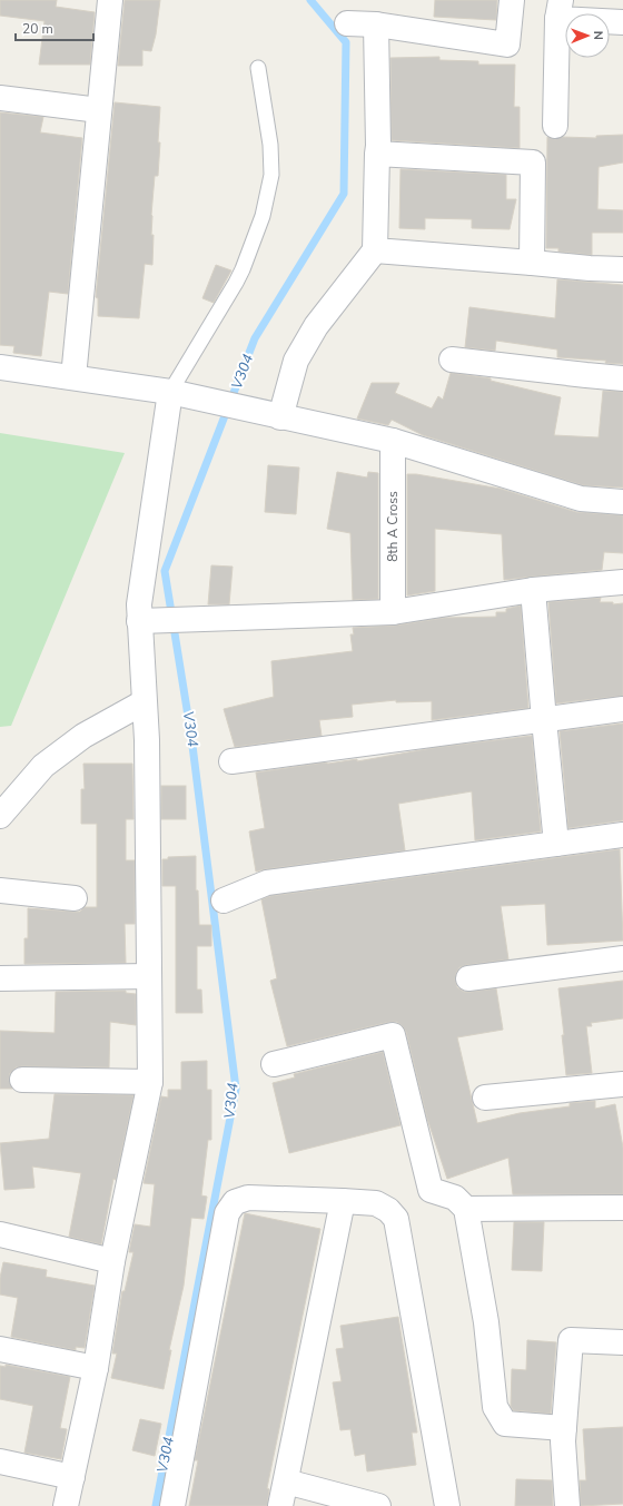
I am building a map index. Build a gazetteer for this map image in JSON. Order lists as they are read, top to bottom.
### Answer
{
  "streets": {
    "street": ["8th A Cross"]
  },
  "water": ["V304"],
  "scale_bar": "20 m",
  "north": "right"
}
